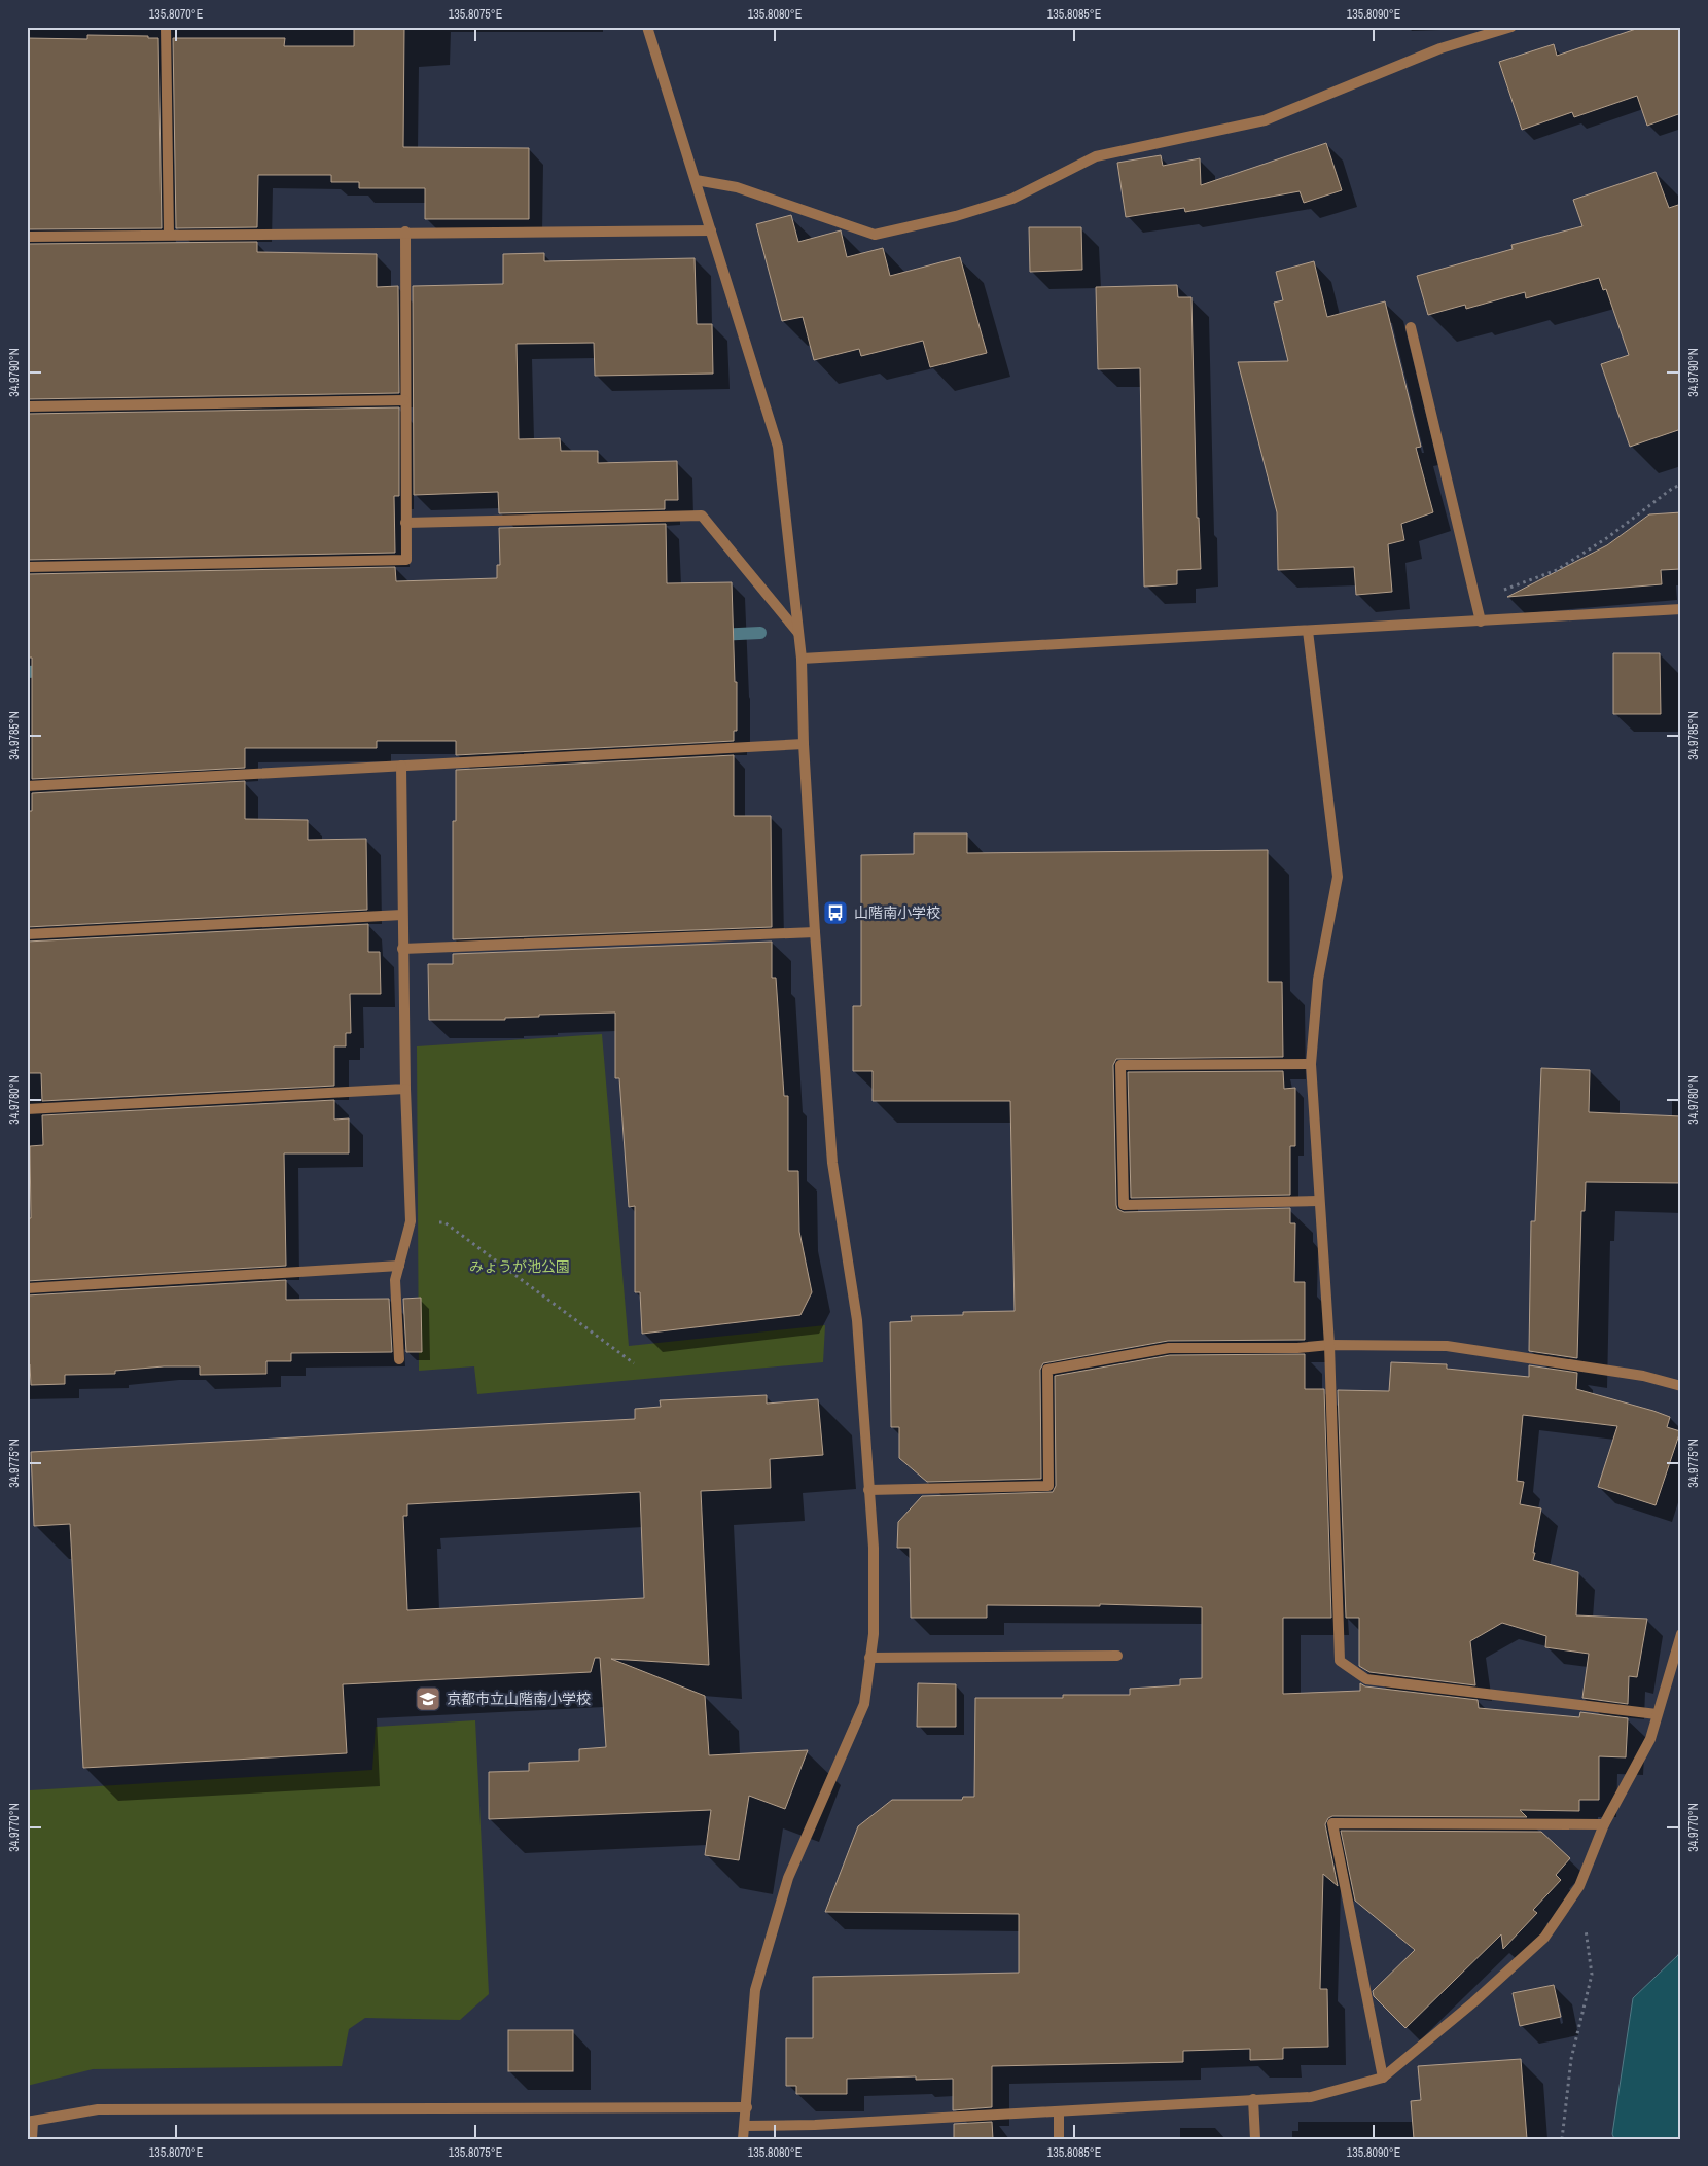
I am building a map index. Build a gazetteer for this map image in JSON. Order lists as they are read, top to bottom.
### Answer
{
  "parks": ["みょうが池公園"],
  "places": {
    "bus stop": ["山階南小学校"],
    "school or university": ["京都市立山階南小学校"]
  },
  "coordinates": [
    "135.8070°E",
    "135.8075°E",
    "135.8080°E",
    "135.8085°E",
    "135.8090°E",
    "34.9790°N",
    "34.9785°N",
    "34.9780°N",
    "34.9775°N",
    "34.9770°N"
  ]
}
